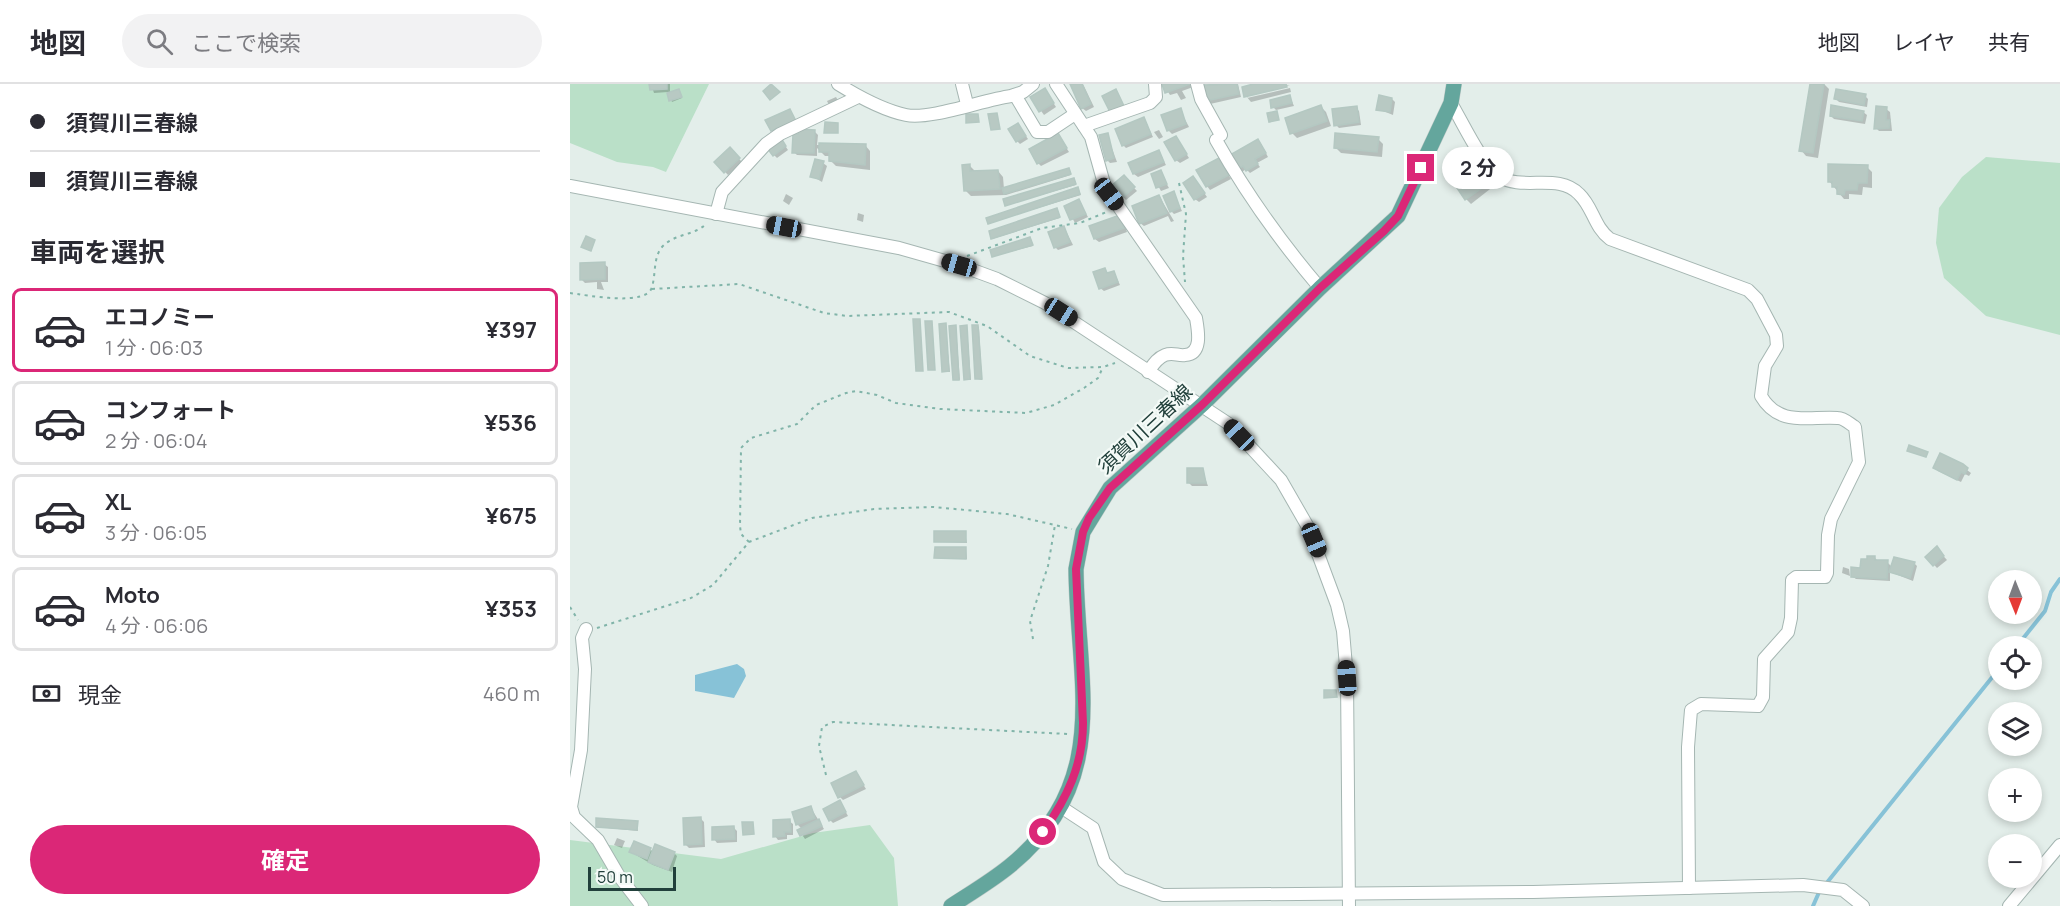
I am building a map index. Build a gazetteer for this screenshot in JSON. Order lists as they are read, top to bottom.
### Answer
{
  "streets": {
    "main road": ["須賀川三春線"]
  },
  "scale_bar": "50 m",
  "north": "bottom",
  "page": {
    "header": "地図",
    "search": "ここで検索",
    "nav": ["地図", "レイヤ", "共有"],
    "banner": ["須賀川三春線", "須賀川三春線"],
    "bubble": "2 分",
    "heading": "車両を選択",
    "list": [
      {
        "name": "エコノミー",
        "note": "1 分 · 06:03",
        "value": "¥397"
      },
      {
        "name": "コンフォート",
        "note": "2 分 · 06:04",
        "value": "¥536"
      },
      {
        "name": "XL",
        "note": "3 分 · 06:05",
        "value": "¥675"
      },
      {
        "name": "Moto",
        "note": "4 分 · 06:06",
        "value": "¥353"
      }
    ],
    "map_buttons": ["+", "−"],
    "pay": ["現金", "460 m"],
    "buttons": "確定",
    "scale": "50 m"
  }
}
